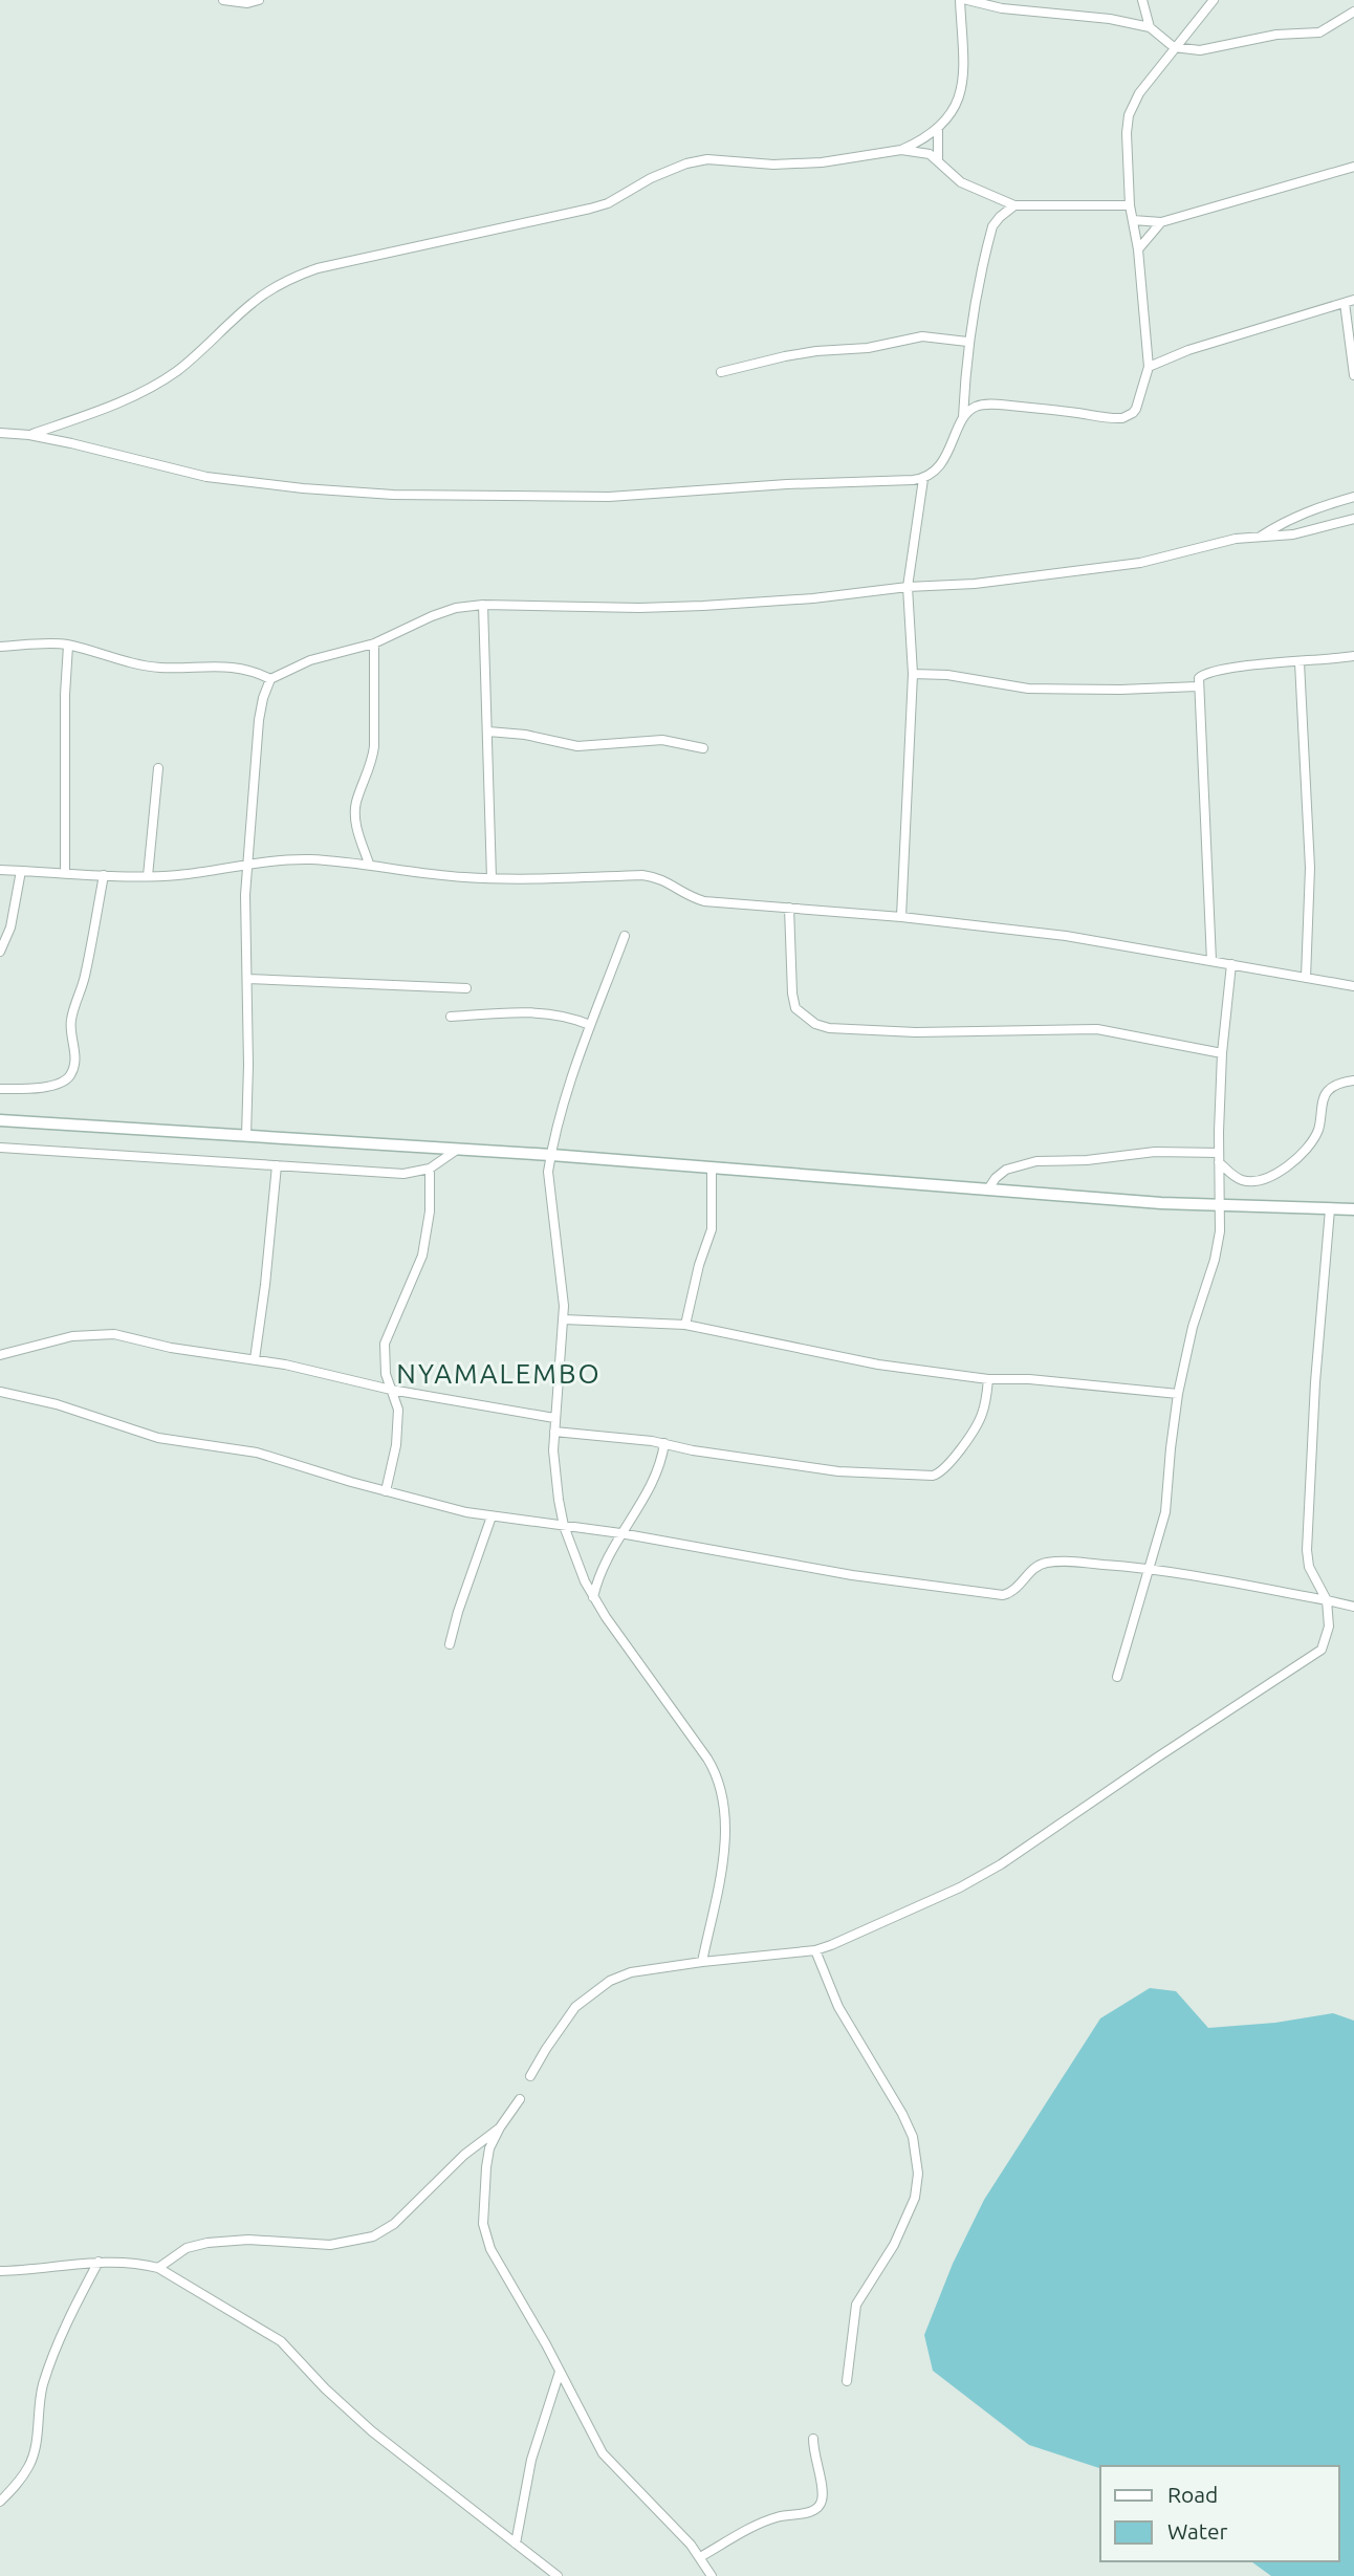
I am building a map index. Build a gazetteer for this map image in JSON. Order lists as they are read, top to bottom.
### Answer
{
  "districts": ["NYAMALEMBO"],
  "legend": ["Road", "Water"]
}
